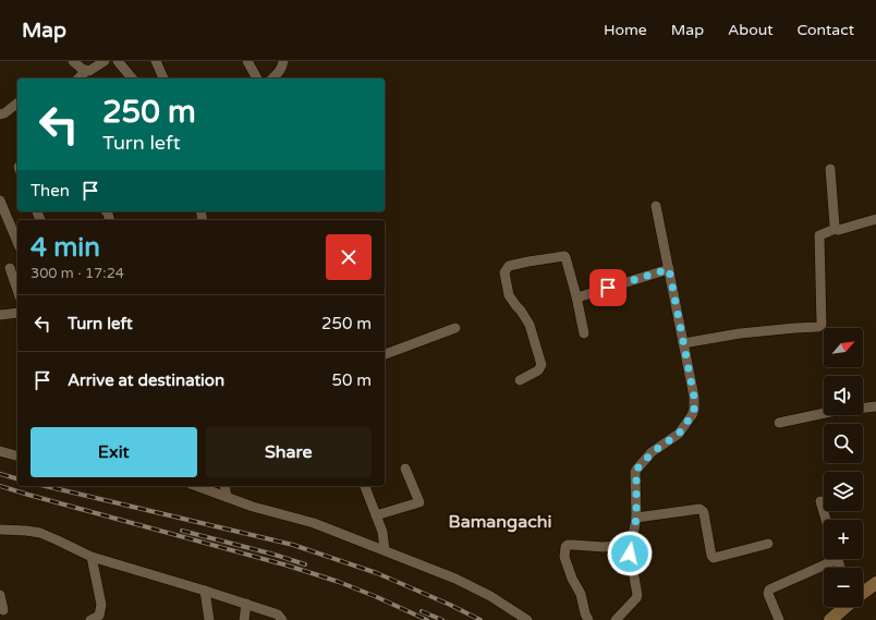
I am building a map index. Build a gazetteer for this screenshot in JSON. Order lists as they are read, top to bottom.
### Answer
{
  "districts": ["Bamangachi"],
  "north": "top right",
  "page": {
    "header": "Map",
    "nav": [
      "Home",
      "Map",
      "About",
      "Contact"
    ],
    "turn": ["250 m", "Turn left"],
    "then": "Then",
    "heading": ["4 min", "300 m · 17:24"],
    "list": [
      {
        "name": "Turn left",
        "value": "250 m"
      },
      {
        "name": "Arrive at destination",
        "value": "50 m"
      }
    ],
    "map_buttons": ["+", "−"],
    "buttons": ["Exit", "Share"]
  }
}
